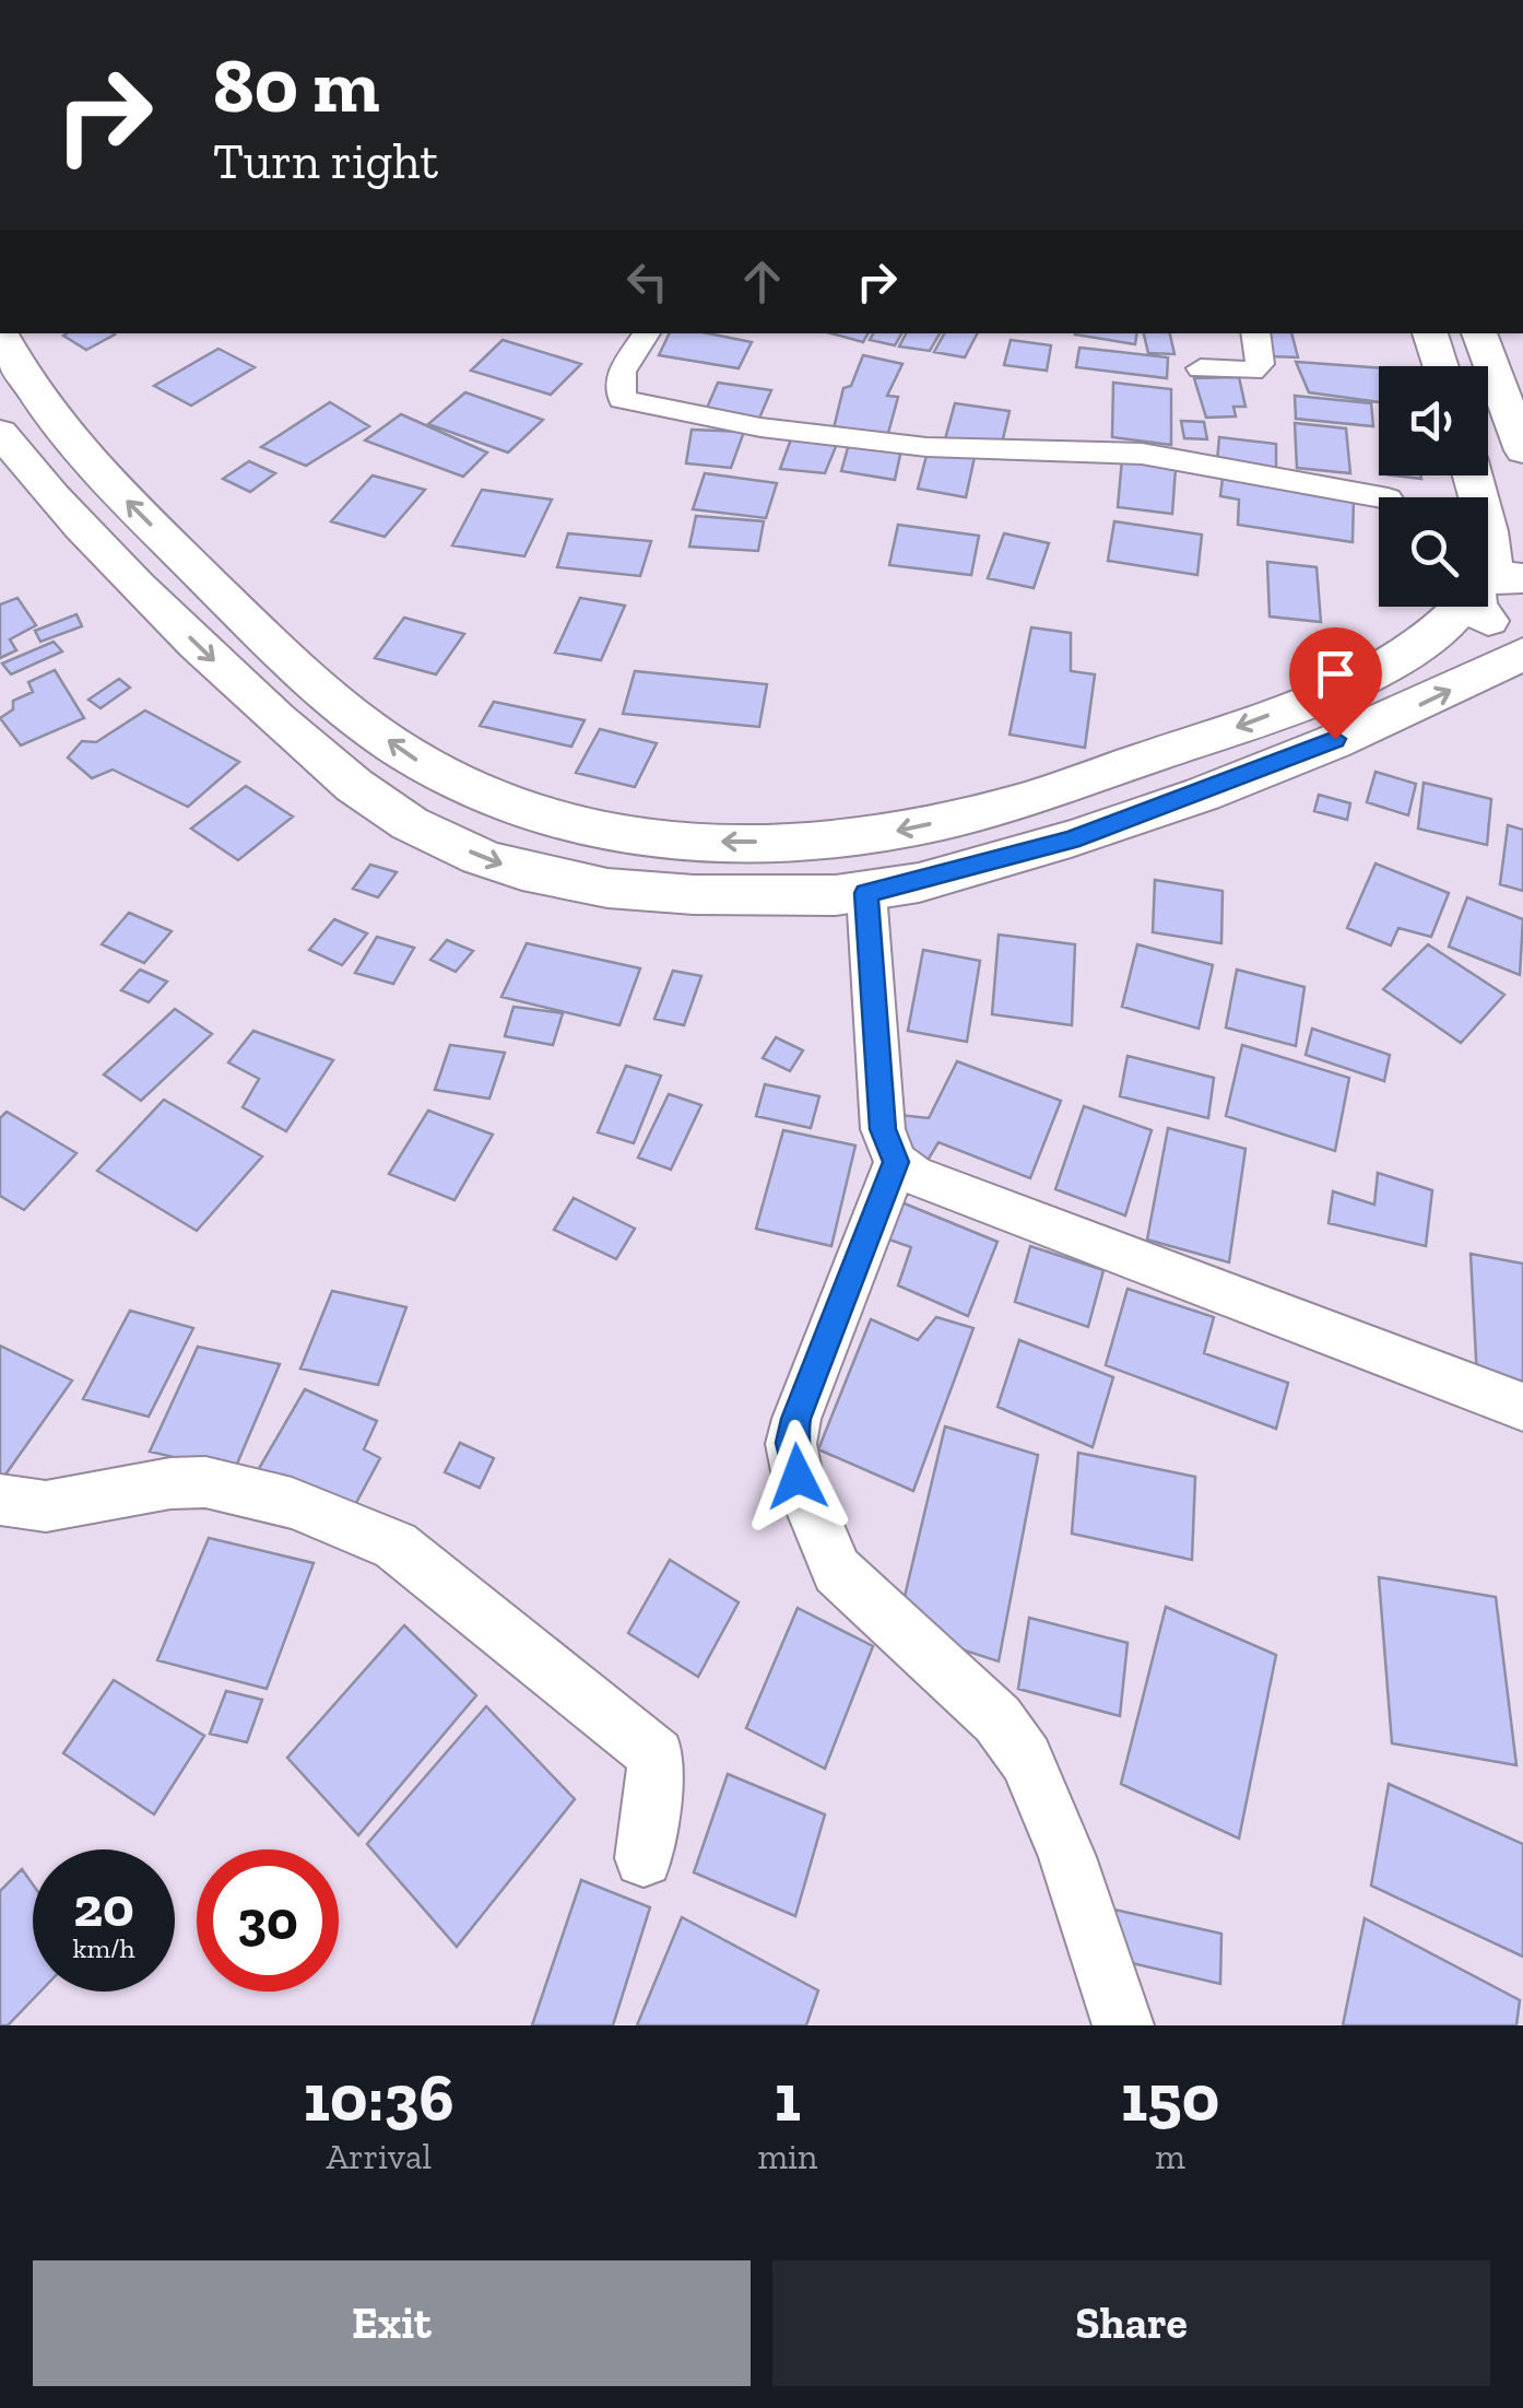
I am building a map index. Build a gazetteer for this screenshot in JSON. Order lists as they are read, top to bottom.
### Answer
{
  "page": {
    "turn": ["80 m", "Turn right"],
    "speed": "20 km/h",
    "limit": "30",
    "eta": [
      "10:36",
      "Arrival",
      "1",
      "min",
      "150",
      "m"
    ],
    "buttons": ["Exit", "Share"]
  }
}
